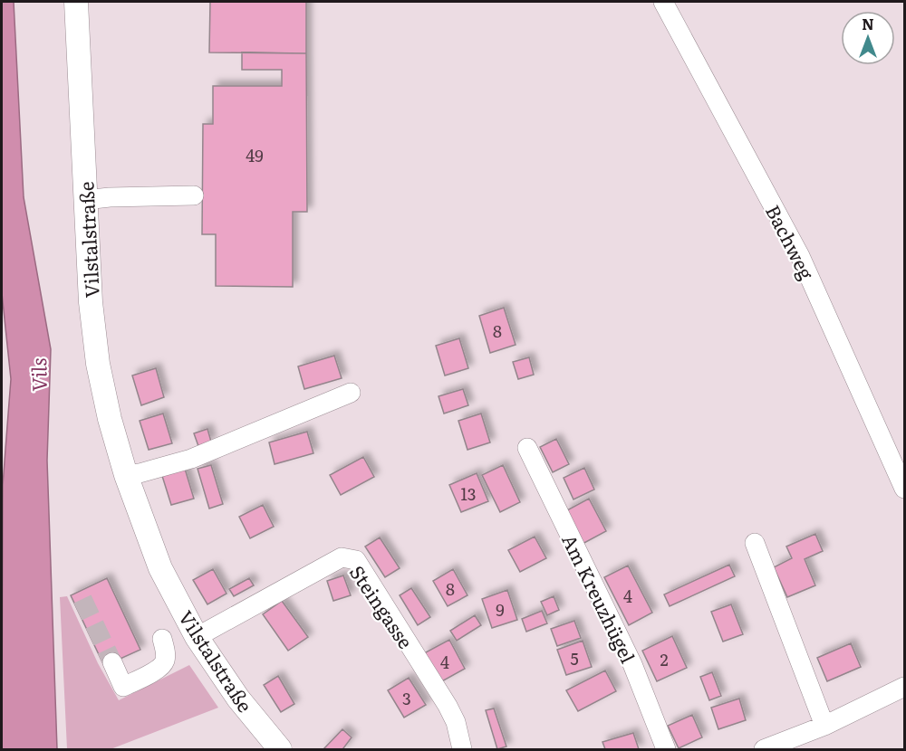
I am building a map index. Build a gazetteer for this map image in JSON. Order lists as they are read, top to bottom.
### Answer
{
  "streets": {
    "main road": ["Vilstalstraße"],
    "street": ["Bachweg", "Am Kreuzhügel", "Steingasse"]
  },
  "crossings": [
    ["Vilstalstraße", "Steingasse"]
  ],
  "water": ["Vils"],
  "house_numbers": [
    "49",
    "8",
    "13",
    "8",
    "4",
    "9",
    "5",
    "2",
    "4",
    "3"
  ],
  "north": "top"
}
